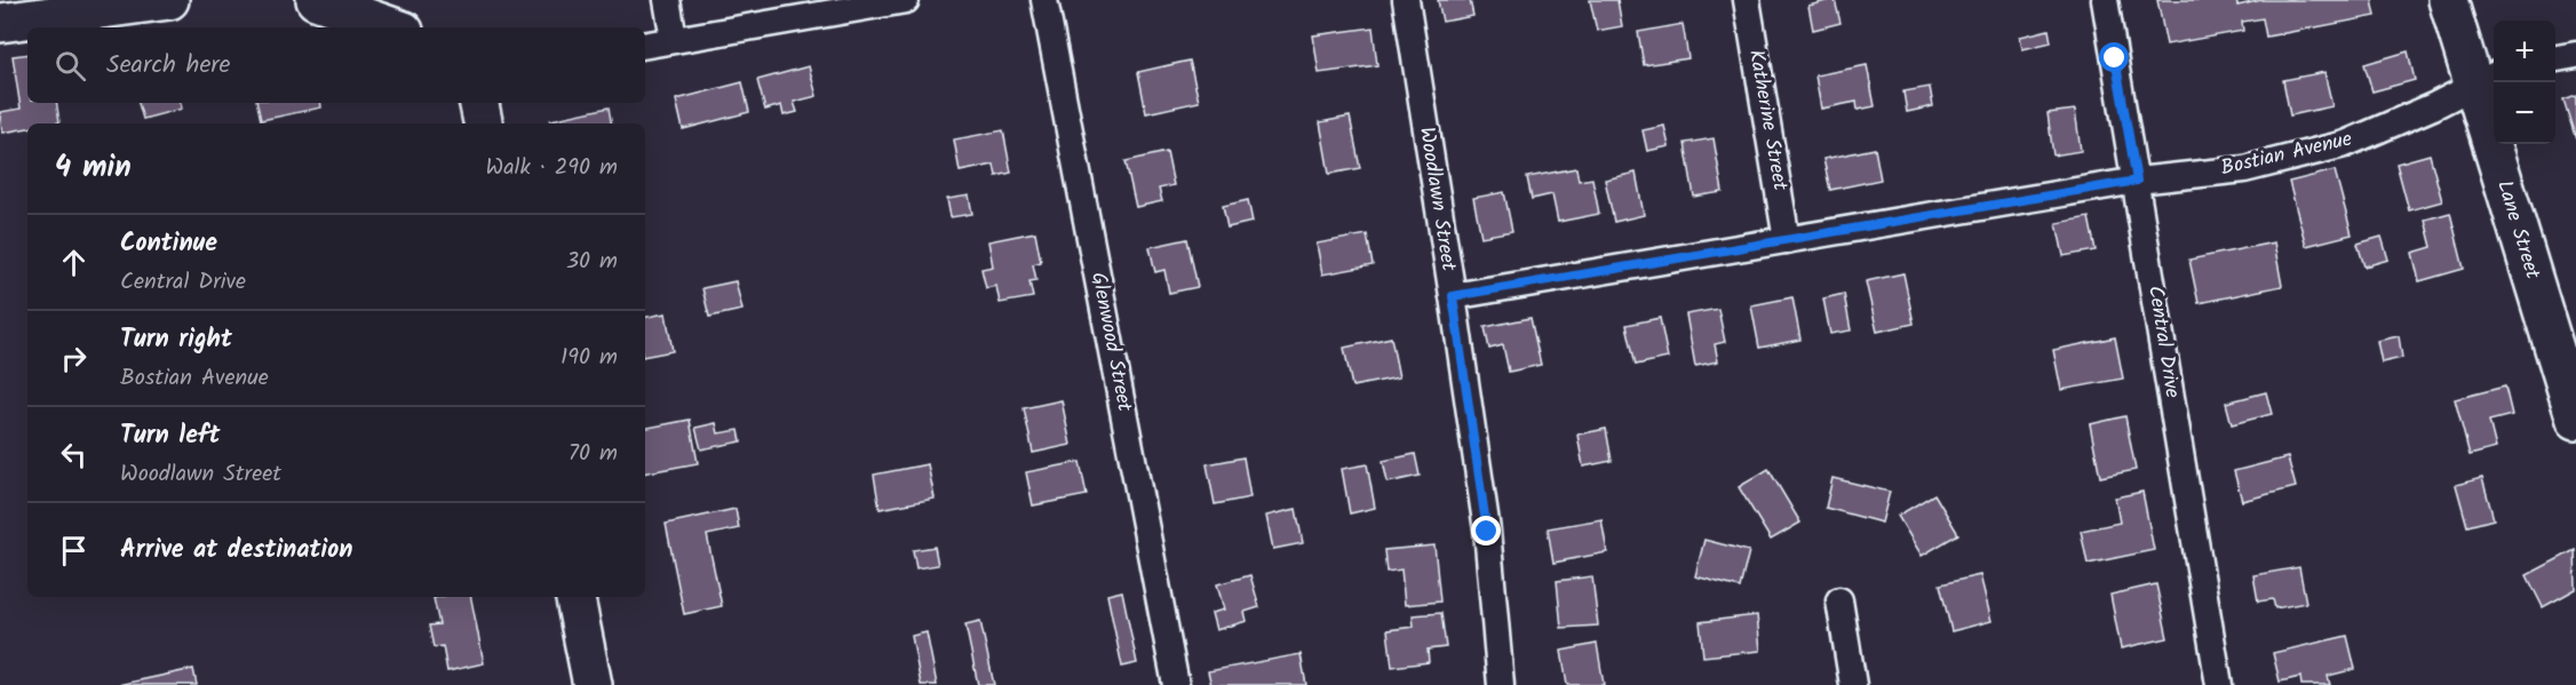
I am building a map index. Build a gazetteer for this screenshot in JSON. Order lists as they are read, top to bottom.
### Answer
{
  "streets": {
    "main road": ["Lane Street"],
    "street": [
      "Katherine Street",
      "Bostian Avenue",
      "Woodlawn Street",
      "Glenwood Street",
      "Central Drive"
    ]
  },
  "crossings": [
    ["Katherine Street", "Bostian Avenue"],
    ["Bostian Avenue", "Woodlawn Street"],
    ["Bostian Avenue", "Lane Street"],
    ["Bostian Avenue", "Central Drive"]
  ],
  "page": {
    "map_buttons": ["+", "−"],
    "search": "Search here",
    "heading": ["4 min", "Walk · 290 m"],
    "list": [
      ["Continue", "Central Drive", "30 m"],
      ["Turn right", "Bostian Avenue", "190 m"],
      ["Turn left", "Woodlawn Street", "70 m"],
      "Arrive at destination"
    ]
  }
}
